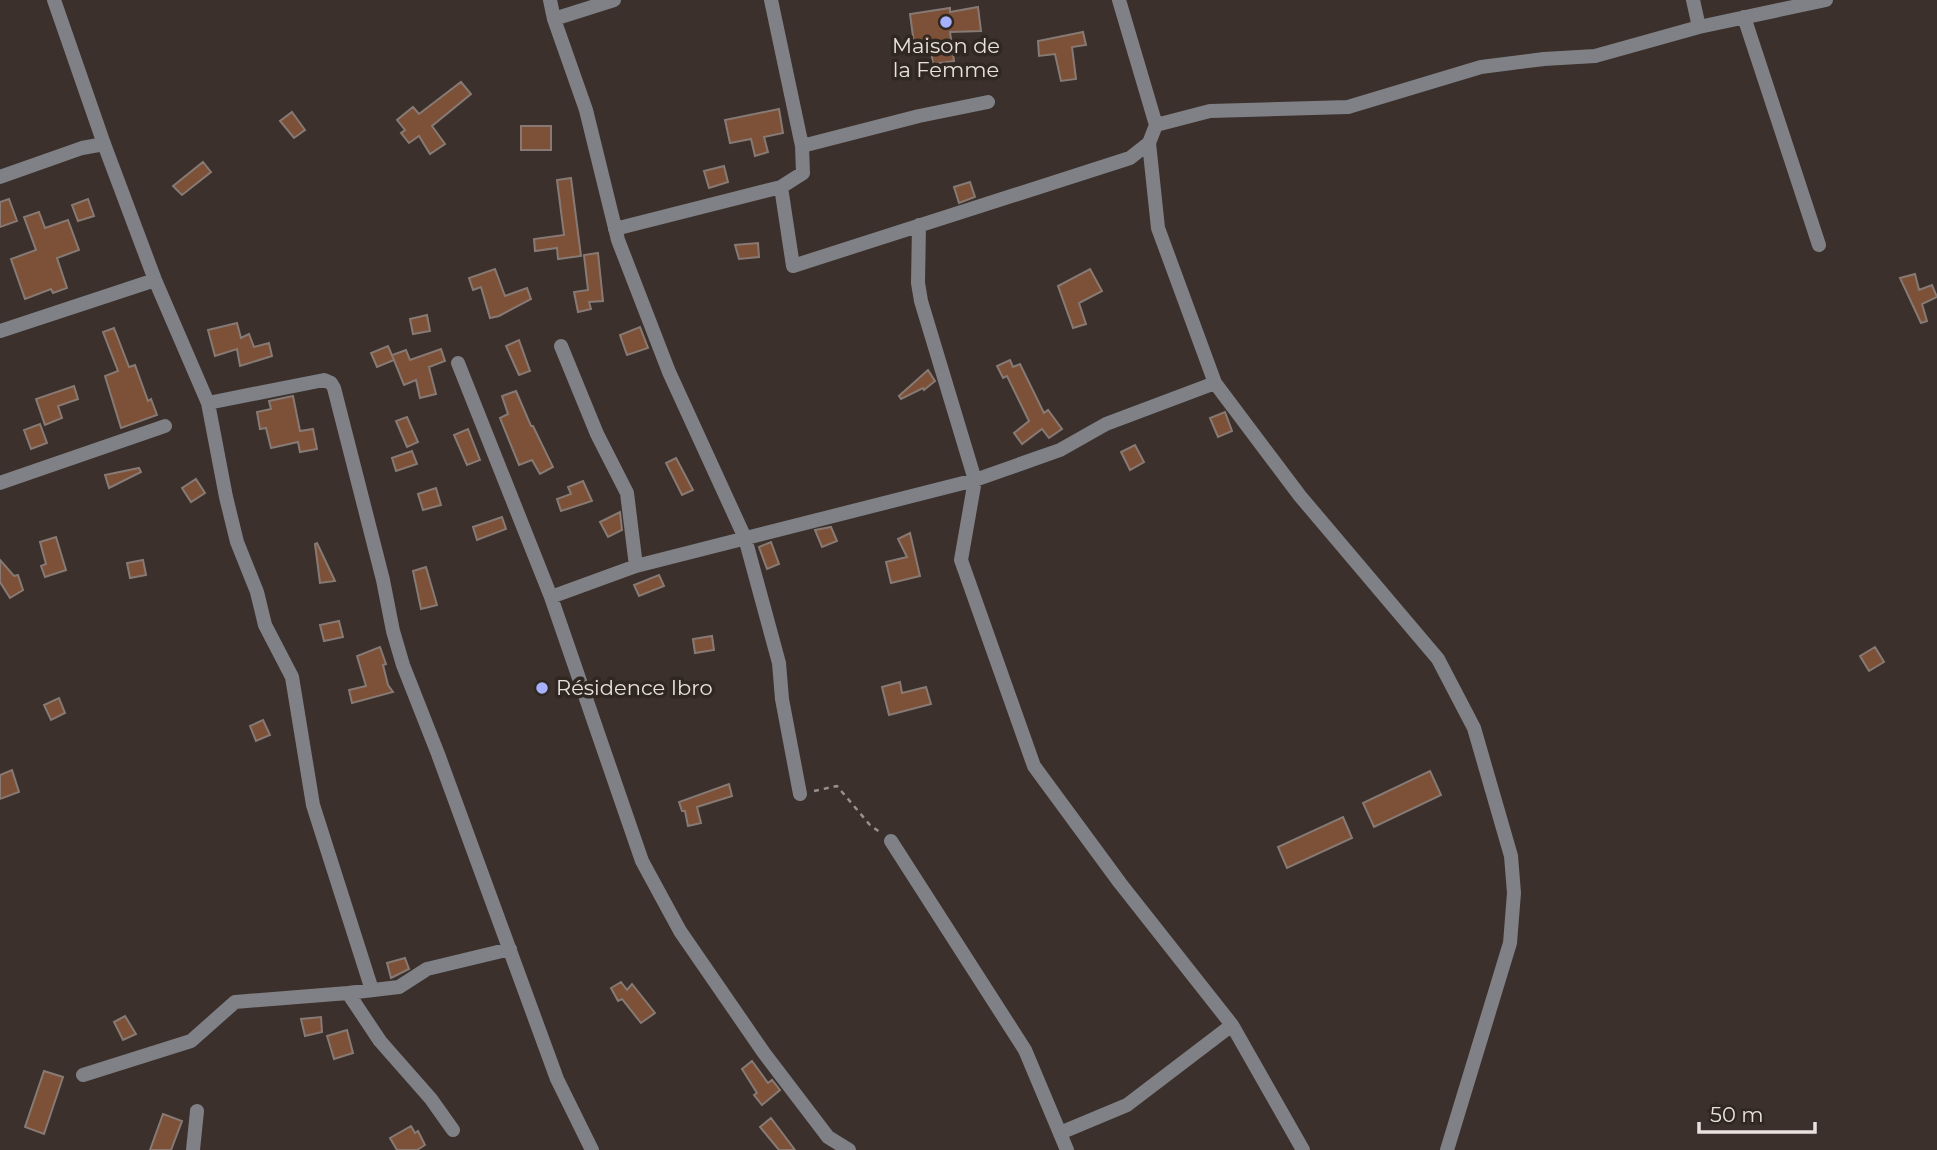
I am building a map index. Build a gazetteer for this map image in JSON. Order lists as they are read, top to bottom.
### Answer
{
  "places": ["Maison de la Femme", "Résidence Ibro"],
  "scale_bar": "50 m"
}
